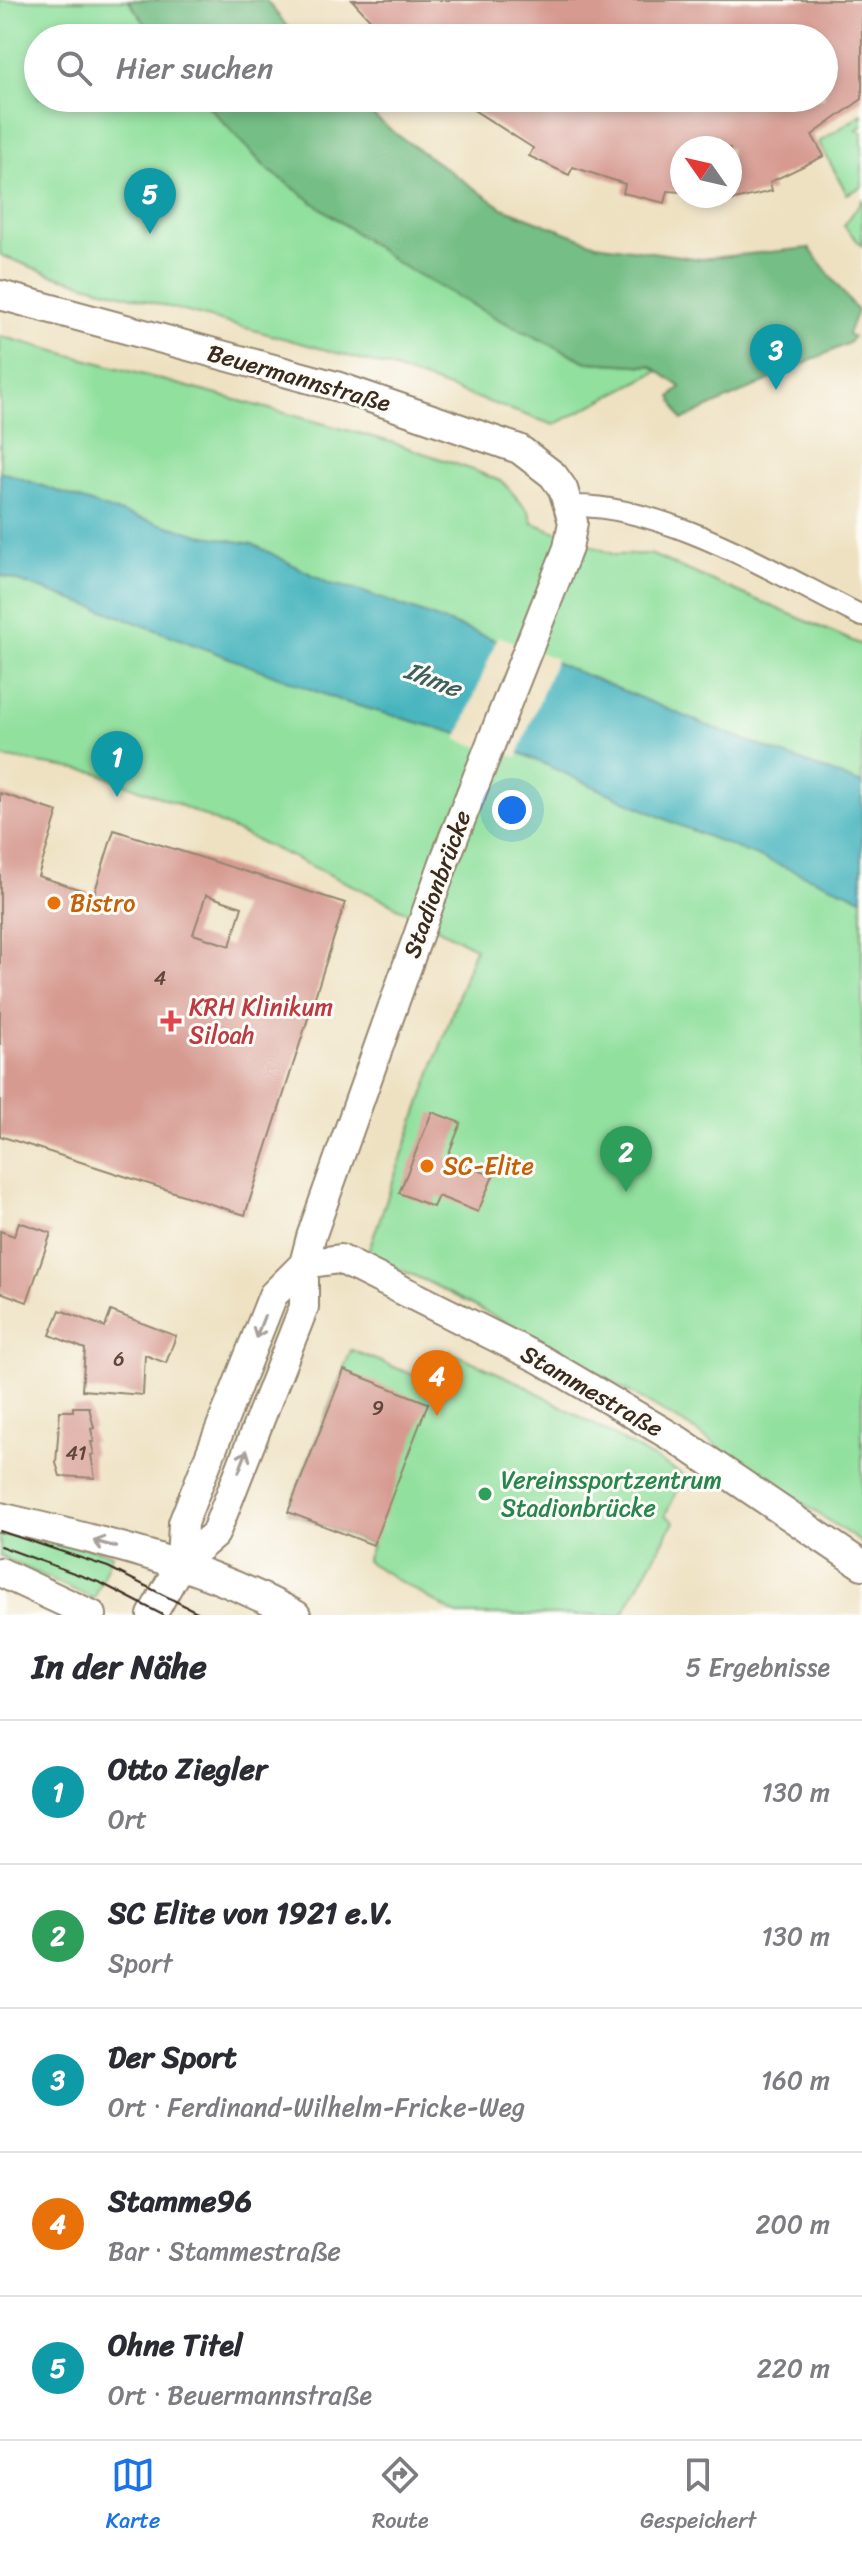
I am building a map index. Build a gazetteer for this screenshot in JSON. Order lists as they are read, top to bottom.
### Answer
{
  "streets": {
    "street": ["Beuermannstraße", "Stadionbrücke", "Stammestraße"]
  },
  "crossings": [
    ["Beuermannstraße", "Stadionbrücke"],
    ["Stadionbrücke", "Stammestraße"]
  ],
  "water": ["Ihme"],
  "places": {
    "other": ["Bistro", "SC-Elite", "Vereinssportzentrum Stadionbrücke"],
    "health": ["KRH Klinikum Siloah"]
  },
  "house_numbers": [
    "4",
    "6",
    "9",
    "41"
  ],
  "north": "top left",
  "page": {
    "search": "Hier suchen",
    "pins": [
      "5",
      "3",
      "1",
      "2",
      "4"
    ],
    "heading": ["In der Nähe", "5 Ergebnisse"],
    "list": [
      {
        "mark": "1",
        "name": "Otto Ziegler",
        "note": "Ort",
        "value": "130 m"
      },
      {
        "mark": "2",
        "name": "SC Elite von 1921 e.V.",
        "note": "Sport",
        "value": "130 m"
      },
      {
        "mark": "3",
        "name": "Der Sport",
        "note": "Ort · Ferdinand-Wilhelm-Fricke-Weg",
        "value": "160 m"
      },
      {
        "mark": "4",
        "name": "Stamme96",
        "note": "Bar · Stammestraße",
        "value": "200 m"
      },
      {
        "mark": "5",
        "name": "Ohne Titel",
        "note": "Ort · Beuermannstraße",
        "value": "220 m"
      }
    ],
    "nav": ["Karte", "Route", "Gespeichert"]
  }
}
